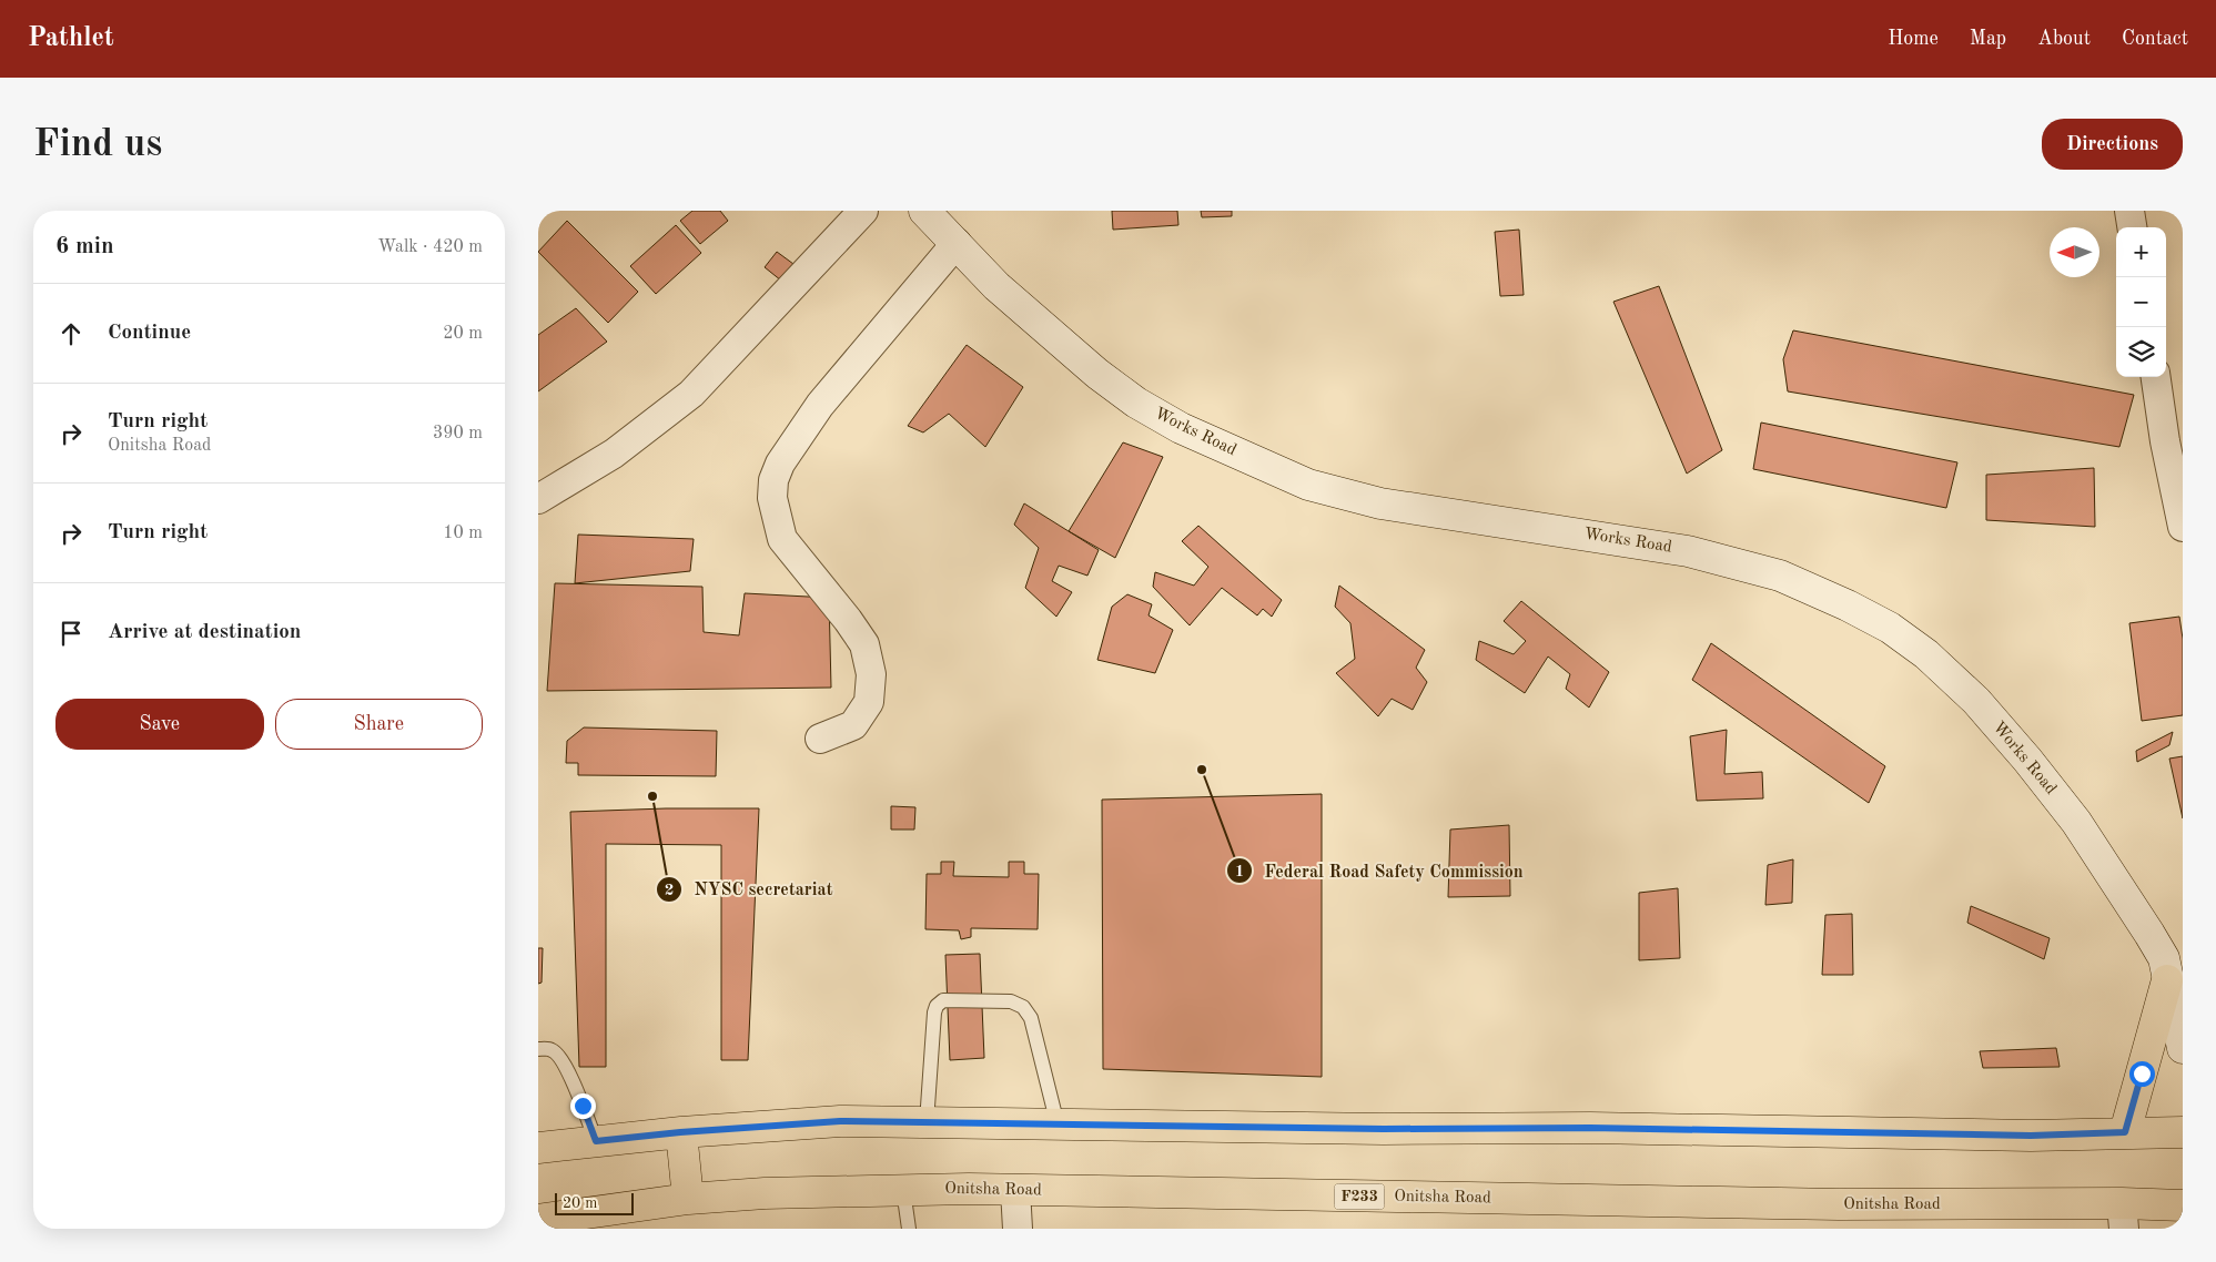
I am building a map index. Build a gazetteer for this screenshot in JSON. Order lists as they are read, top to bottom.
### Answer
{
  "streets": {
    "main road": ["Works Road", "Onitsha Road", "F233"]
  },
  "places": ["Federal Road Safety Commission", "NYSC secretariat"],
  "scale_bar": "20 m",
  "north": "left",
  "page": {
    "header": "Pathlet",
    "nav": [
      "Home",
      "Map",
      "About",
      "Contact"
    ],
    "buttons": [
      "Directions",
      ["Save", "Share"]
    ],
    "title": "Find us",
    "heading": ["6 min", "Walk · 420 m"],
    "map_buttons": ["+", "−"],
    "list": [
      ["Continue", "20 m"],
      ["Turn right", "Onitsha Road", "390 m"],
      ["Turn right", "10 m"],
      "Arrive at destination"
    ],
    "scale": "20 m"
  }
}
